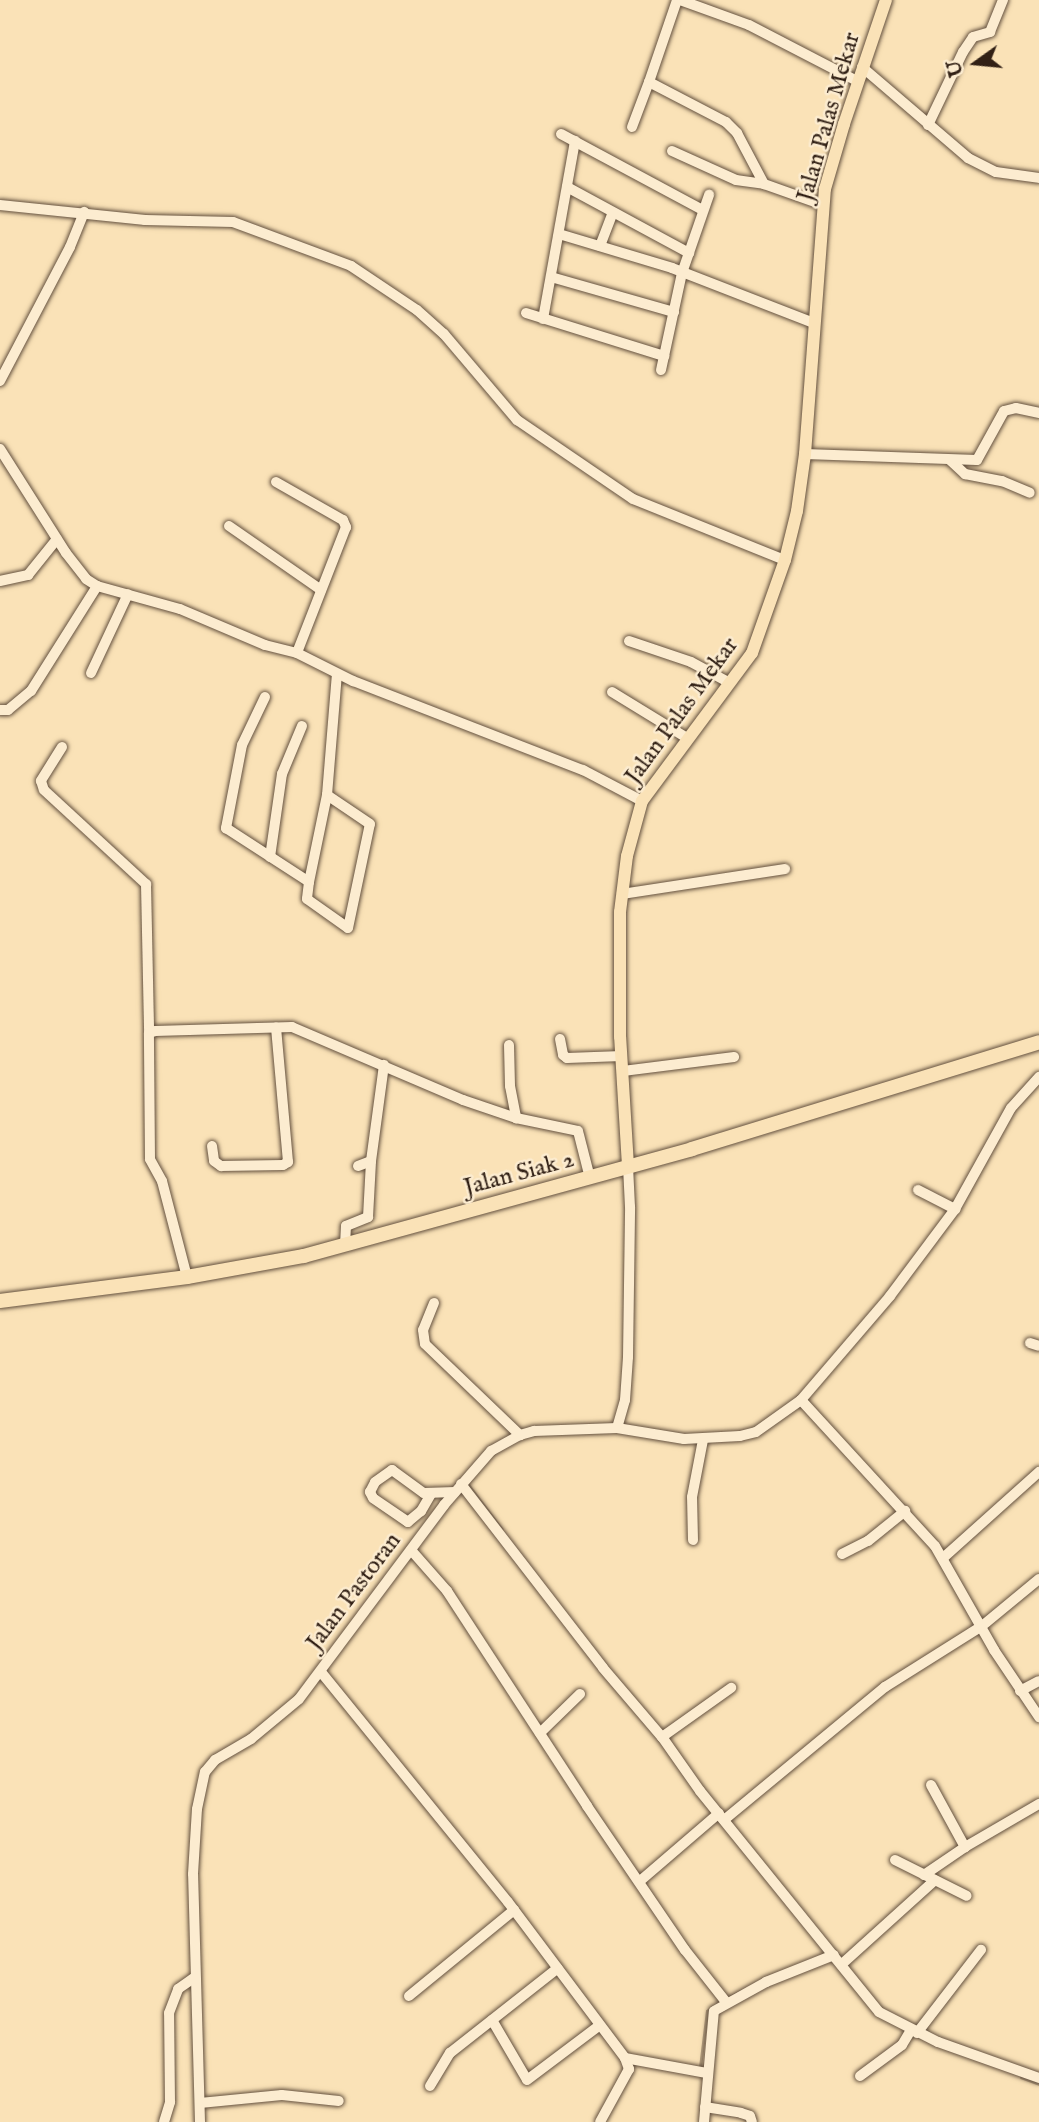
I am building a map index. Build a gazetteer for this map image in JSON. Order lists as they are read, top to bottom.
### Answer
{
  "streets": {
    "highway": ["Jalan Siak 2"],
    "main road": ["Jalan Palas Mekar"],
    "street": ["Jalan Pastoran"]
  },
  "crossings": [
    ["Jalan Palas Mekar", "Jalan Siak 2"]
  ],
  "north": "left"
}
